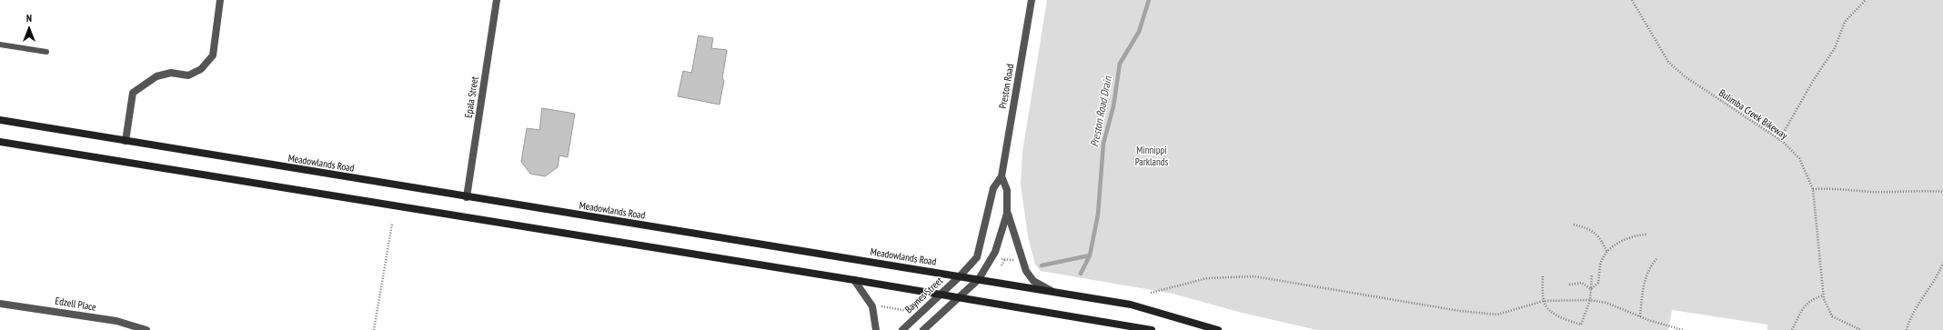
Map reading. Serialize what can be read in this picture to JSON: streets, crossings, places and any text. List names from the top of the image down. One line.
{"streets":{"main road":["Meadowlands Road"],"street":["Preston Road","Epala Street","Baynes Street","Edzell Place"],"path":["Bulimba Creek Bikeway"]},"crossings":[["Preston Road","Meadowlands Road"],["Preston Road","Baynes Street"],["Epala Street","Meadowlands Road"],["Meadowlands Road","Baynes Street"]],"water":["Preston Road Drain"],"parks":["Minnippi Parklands"],"north":"top"}
